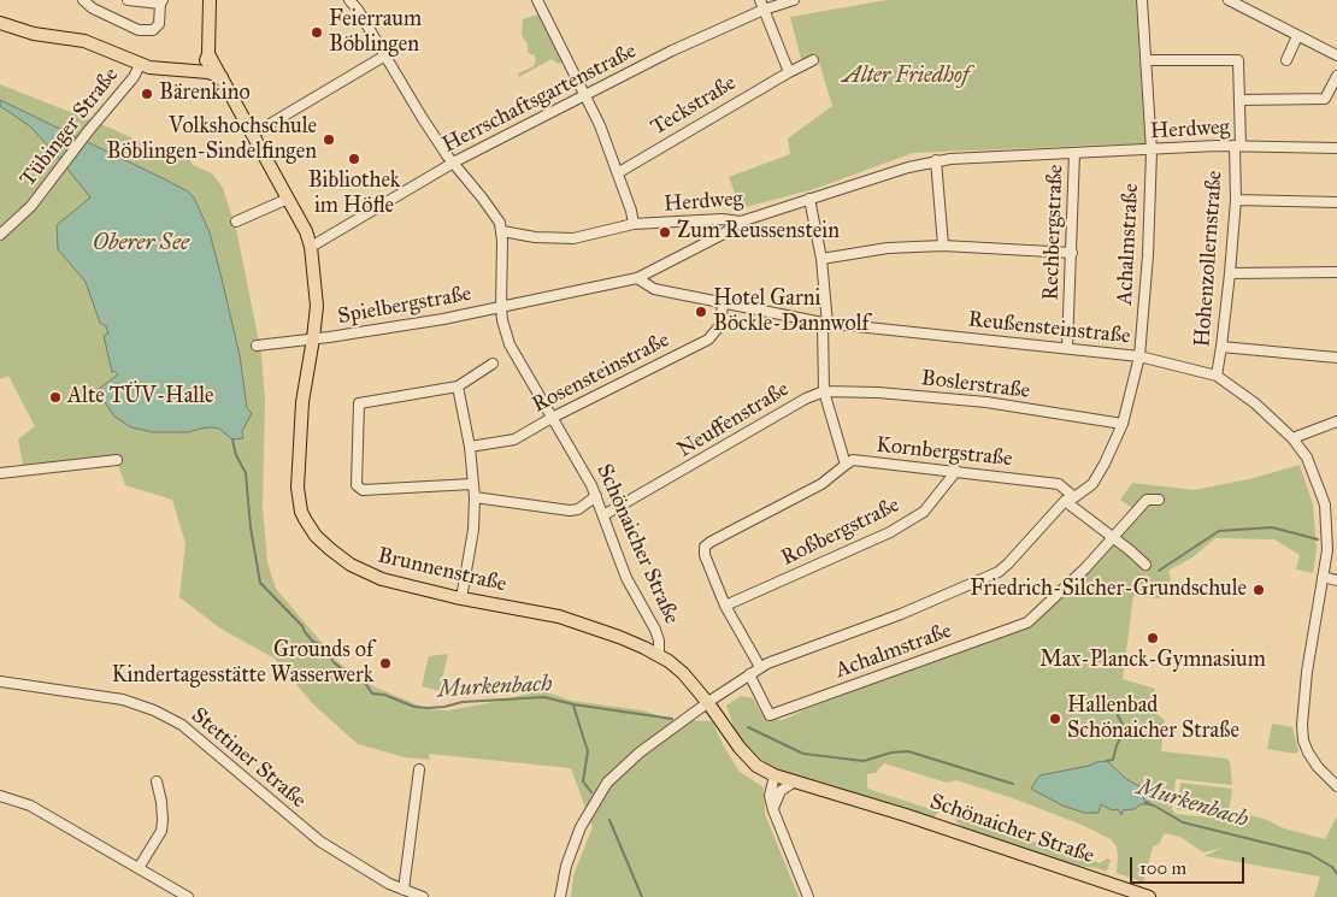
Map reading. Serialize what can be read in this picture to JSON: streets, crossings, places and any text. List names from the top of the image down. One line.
{"streets":{"main road":["Schönaicher Straße","Brunnenstraße"],"street":["Herrschaftsgartenstraße","Teckstraße","Tübinger Straße","Herdweg","Rechbergstraße","Achalmstraße","Hohenzollernstraße","Spielbergstraße","Reußensteinstraße","Rosensteinstraße","Boslerstraße","Neuffenstraße","Kornbergstraße","Roßbergstraße","Stettiner Straße"]},"crossings":[["Herrschaftsgartenstraße","Brunnenstraße"],["Herdweg","Rechbergstraße"],["Herdweg","Achalmstraße"],["Herdweg","Hohenzollernstraße"],["Herdweg","Spielbergstraße"],["Herdweg","Neuffenstraße"],["Herdweg","Schönaicher Straße"],["Rechbergstraße","Reußensteinstraße"],["Achalmstraße","Hohenzollernstraße"],["Achalmstraße","Reußensteinstraße"],["Achalmstraße","Boslerstraße"],["Achalmstraße","Kornbergstraße"],["Achalmstraße","Schönaicher Straße"],["Hohenzollernstraße","Reußensteinstraße"],["Spielbergstraße","Reußensteinstraße"],["Spielbergstraße","Schönaicher Straße"],["Spielbergstraße","Brunnenstraße"],["Reußensteinstraße","Rosensteinstraße"],["Reußensteinstraße","Neuffenstraße"],["Rosensteinstraße","Schönaicher Straße"],["Boslerstraße","Neuffenstraße"],["Boslerstraße","Kornbergstraße"],["Neuffenstraße","Kornbergstraße"],["Neuffenstraße","Schönaicher Straße"],["Kornbergstraße","Roßbergstraße"],["Schönaicher Straße","Brunnenstraße"]],"water":["Oberer See","Murkenbach"],"parks":["Alter Friedhof"],"places":["Feierraum Böblingen","Bärenkino","Volkshochschule Böblingen-Sindelfingen","Bibliothek im Höfle","Zum Reussenstein","Hotel Garni Böckle-Dannwolf","Alte TÜV-Halle","Friedrich-Silcher-Grundschule","Max-Planck-Gymnasium","Grounds of Kindertagesstätte Wasserwerk","Hallenbad Schönaicher Straße"],"scale_bar":"100 m"}
